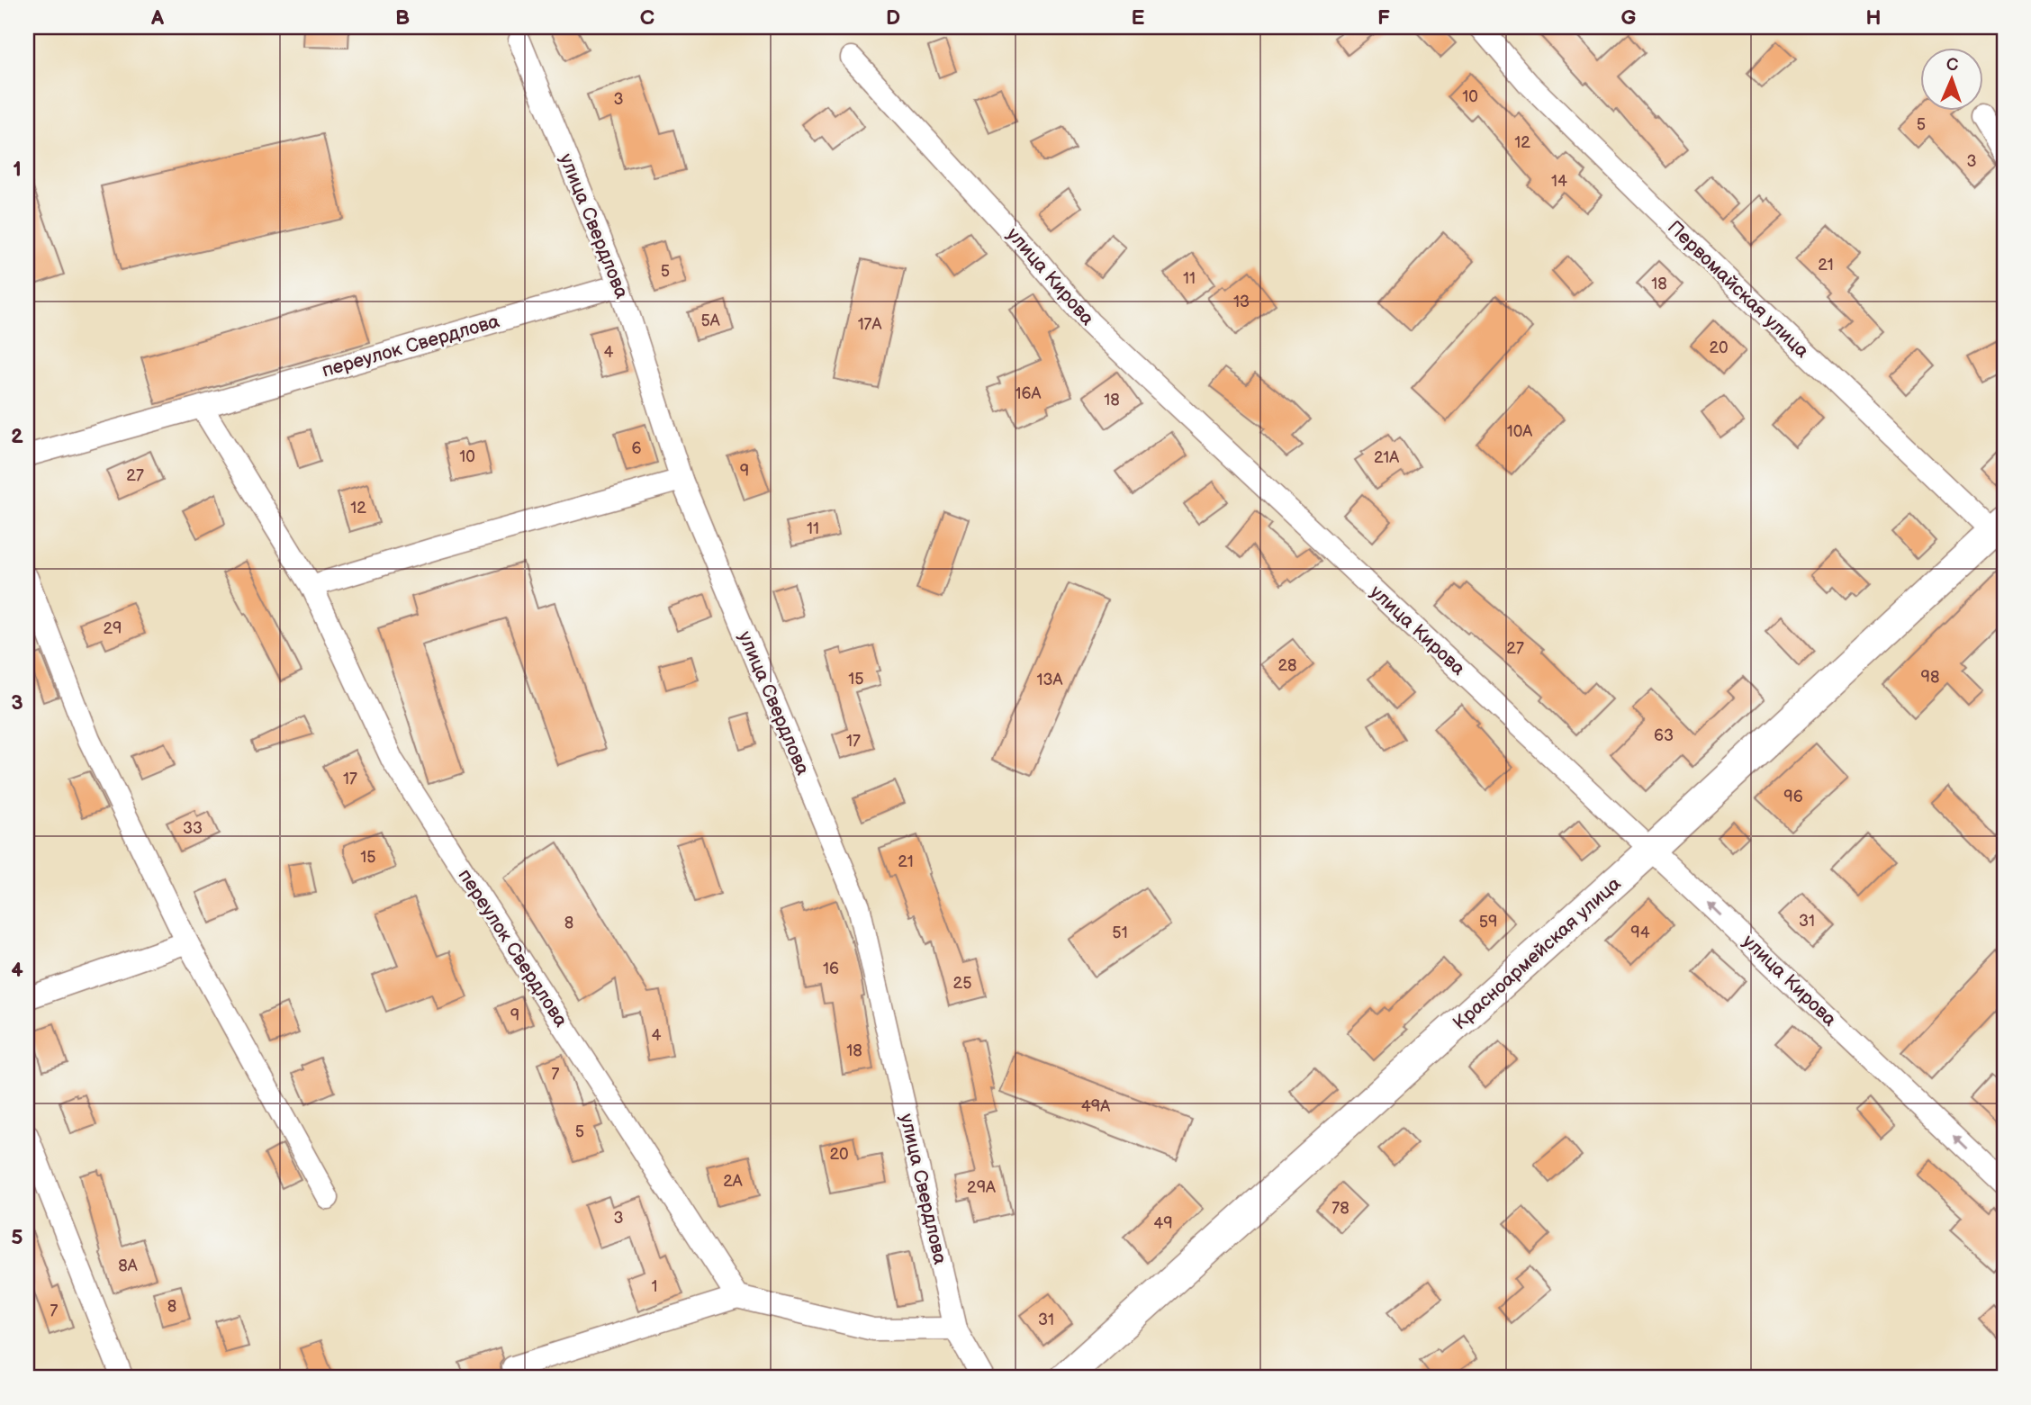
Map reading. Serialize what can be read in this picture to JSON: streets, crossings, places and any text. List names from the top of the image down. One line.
{"streets":{"main road":["Красноармейская улица"],"street":["улица Свердлова","улица Кирова","Первомайская улица","переулок Свердлова"]},"crossings":[["улица Свердлова","переулок Свердлова"],["улица Кирова","Красноармейская улица"],["Первомайская улица","Красноармейская улица"]],"house_numbers":["10","3","5","12","3","14","21","5","11","18","13","5А","17А","20","4","16А","18","10А","6","10","21А","9","27","12","11","29","27","28","98","15","13А","63","17","17","96","33","15","21","31","59","8","51","94","16","25","9","4","18","7","49А","5","20","2А","29А","78","3","49","8А","1","8","7","31"],"north":"top","grid":{"columns":["A","B","C","D","E","F","G","H"],"rows":["1","2","3","4","5"]}}
